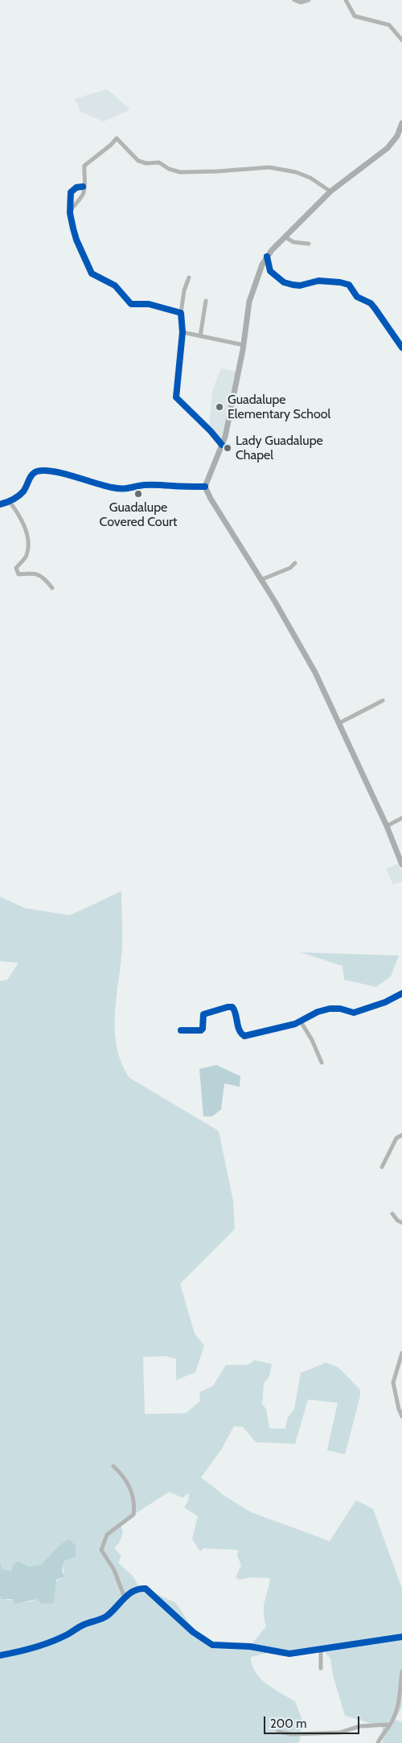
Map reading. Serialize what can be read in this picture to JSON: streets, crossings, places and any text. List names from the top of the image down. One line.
{"places":["Guadalupe Elementary School","Lady Guadalupe Chapel","Guadalupe Covered Court"],"scale_bar":"200 m"}
